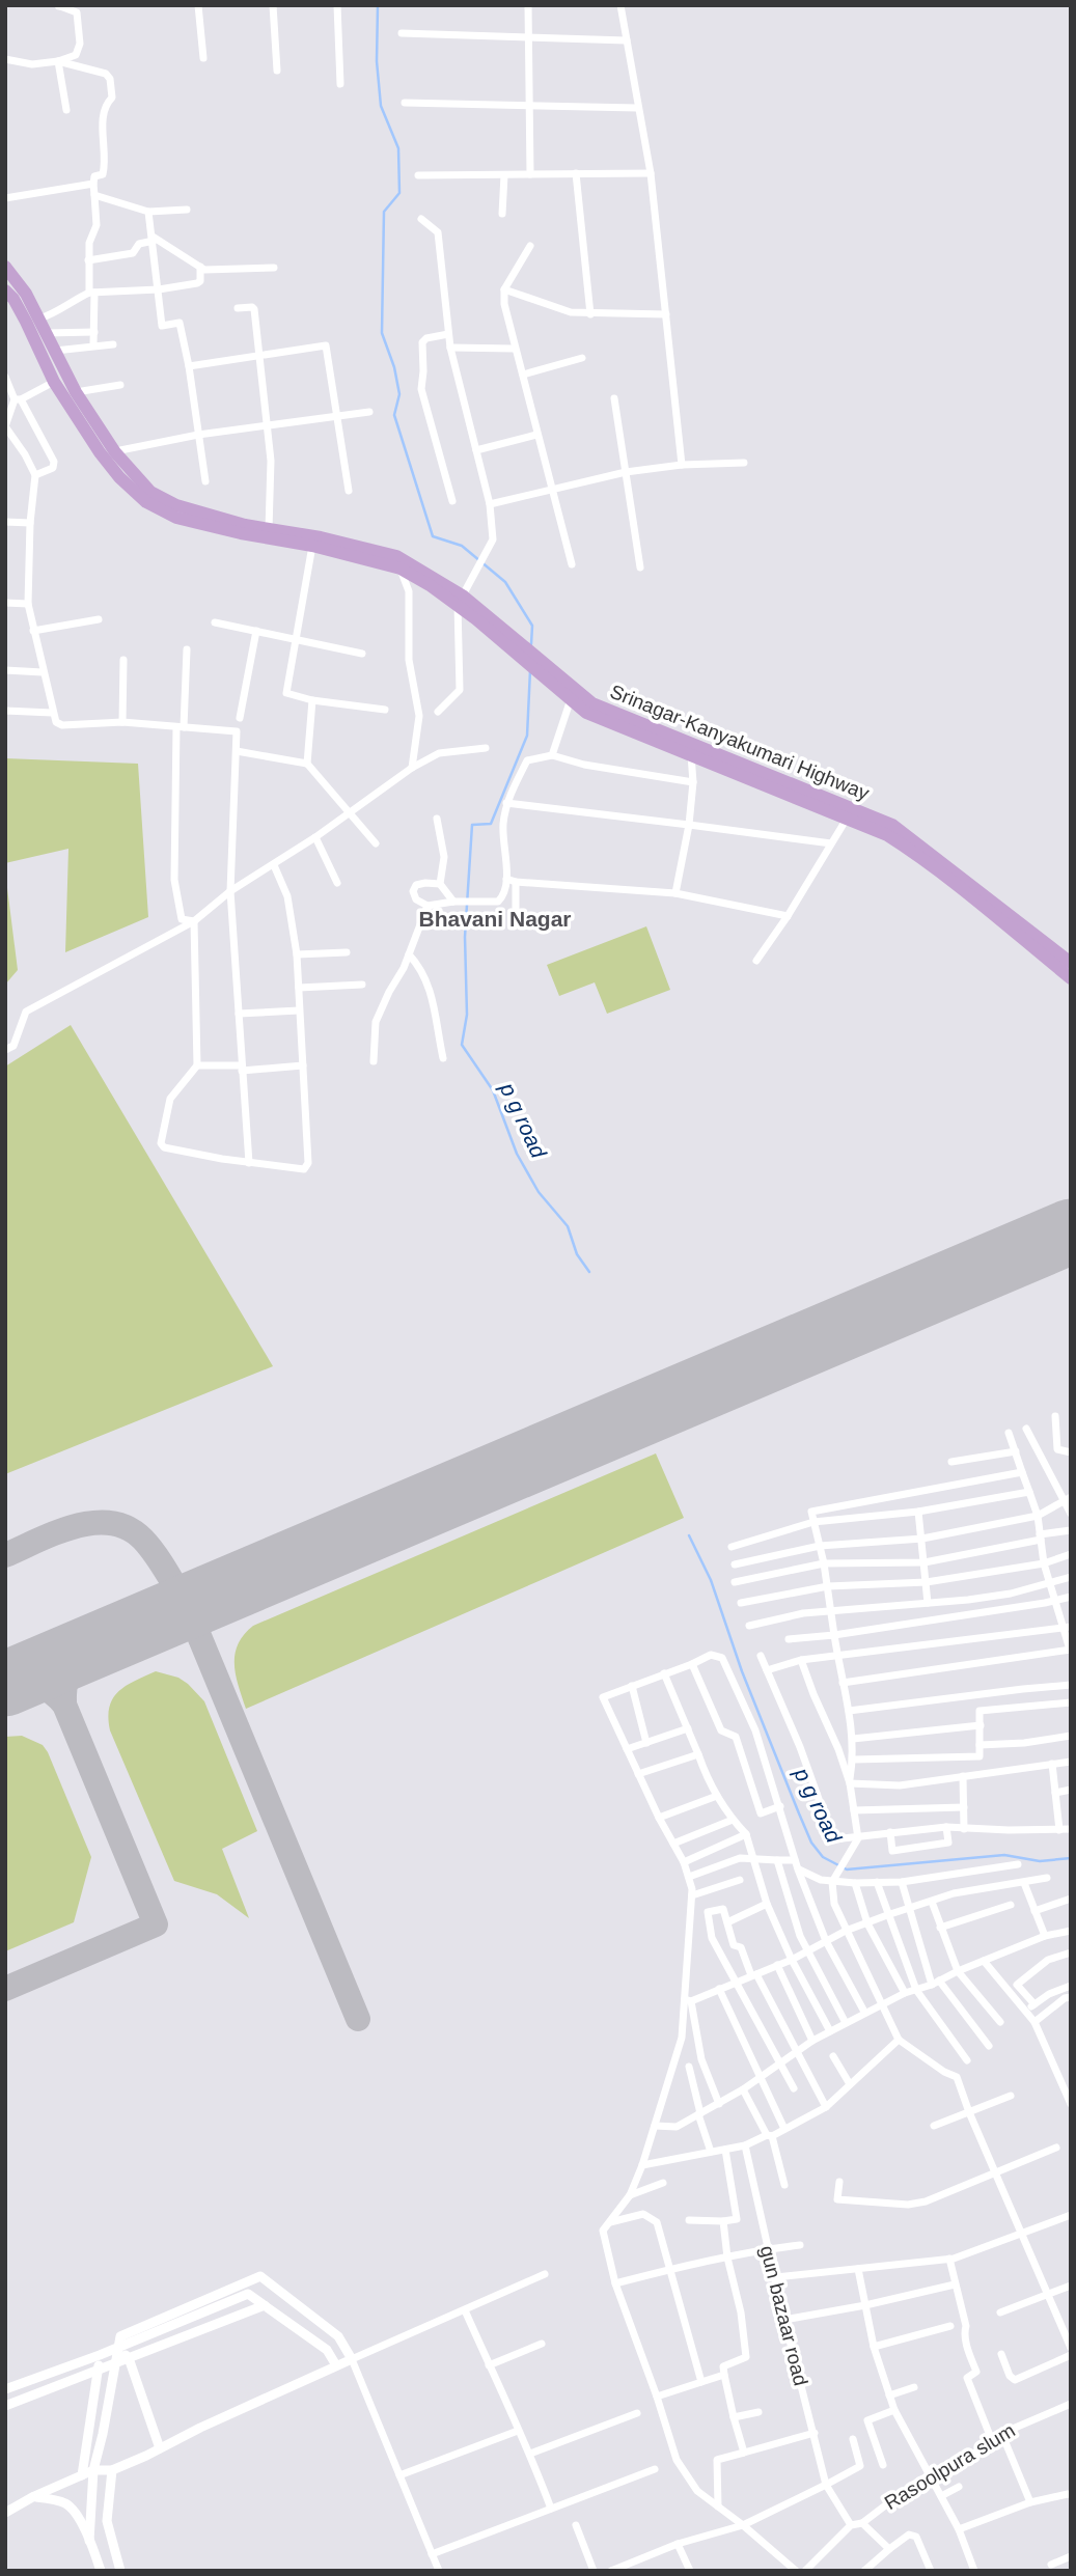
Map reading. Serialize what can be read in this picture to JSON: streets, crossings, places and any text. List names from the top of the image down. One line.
{"streets":{"highway":["Srinagar-Kanyakumari Highway"],"street":["gun bazaar road","Rasoolpura slum"]},"crossings":[["gun bazaar road","Rasoolpura slum"]],"districts":["Bhavani Nagar"],"water":["p g road"]}
